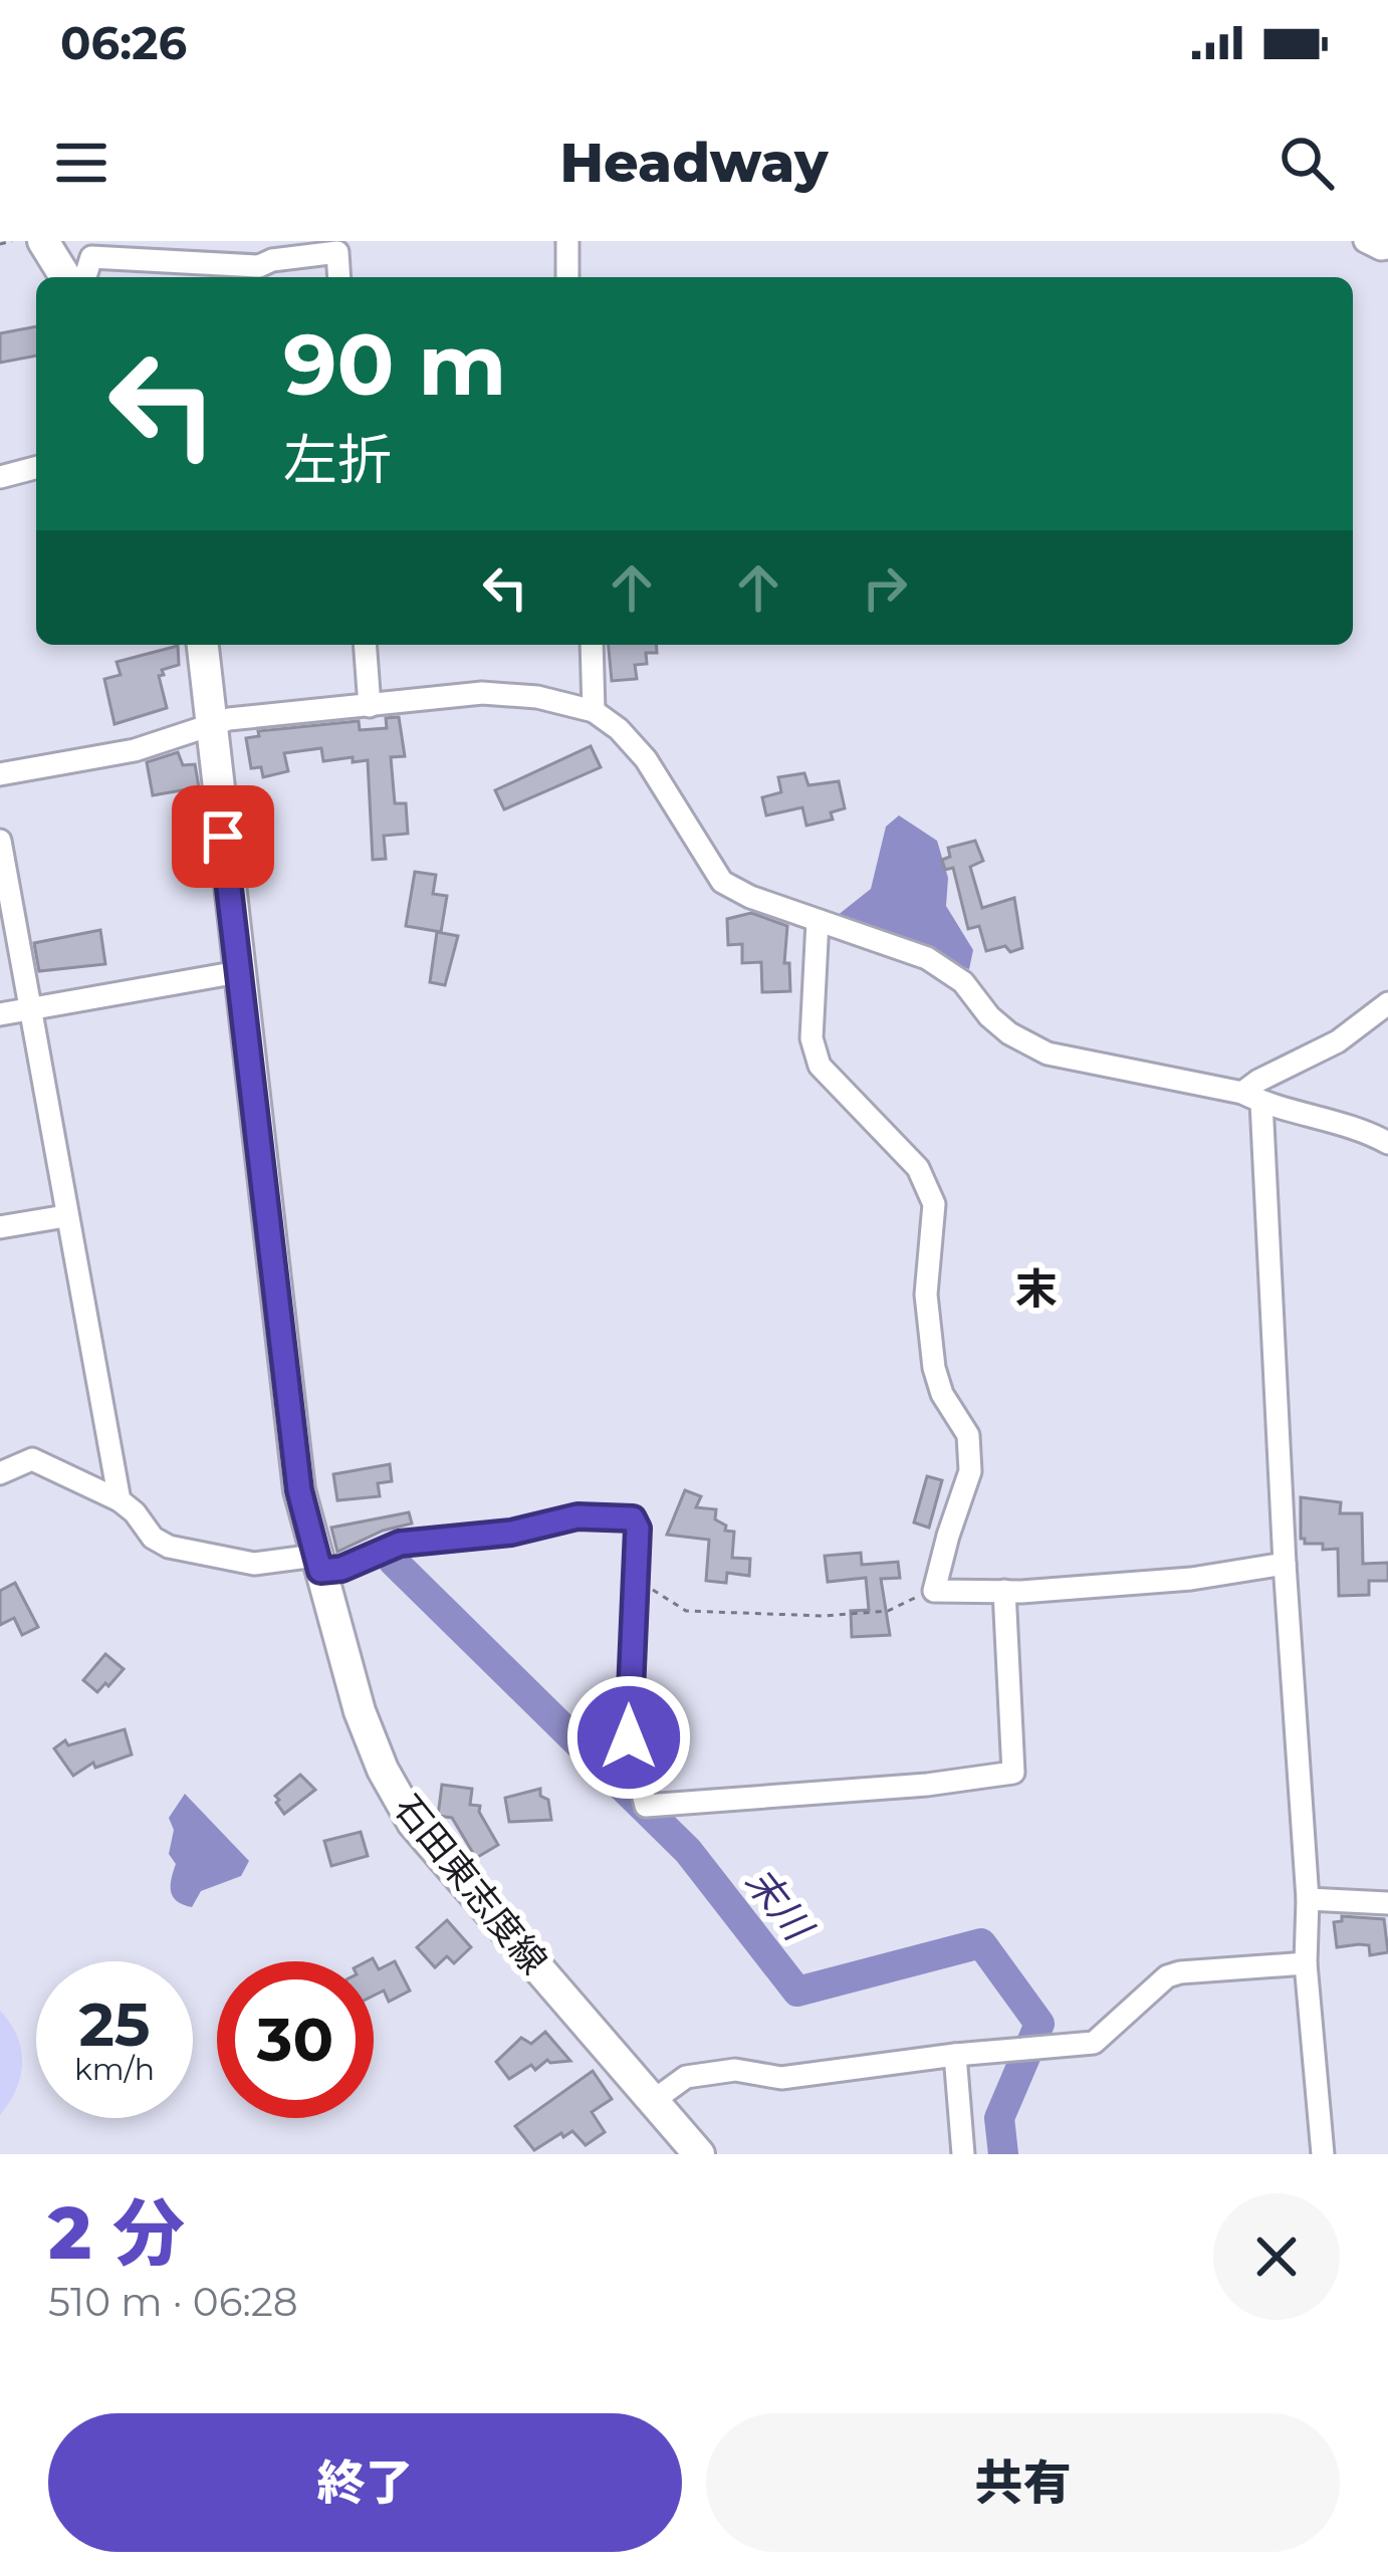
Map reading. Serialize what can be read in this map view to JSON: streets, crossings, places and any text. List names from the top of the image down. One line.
{"streets":{"main road":["石田東志度線"]},"districts":["末"],"water":["末川"],"page":{"status":"06:26","header":"Headway","turn":["90 m","左折"],"speed":"25 km/h","limit":"30","heading":["2 分","510 m · 06:28"],"buttons":["終了","共有"]}}
